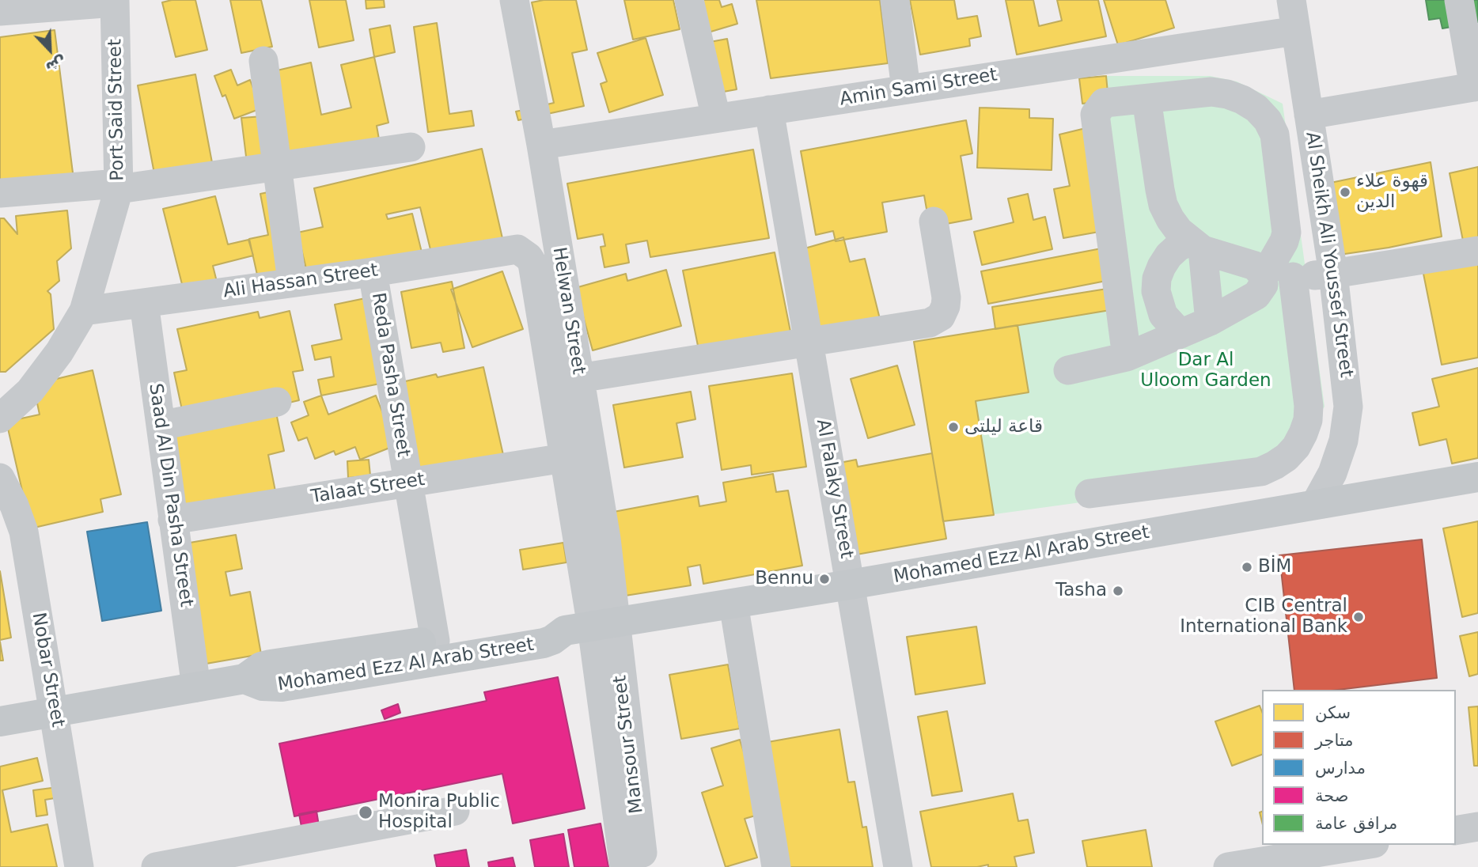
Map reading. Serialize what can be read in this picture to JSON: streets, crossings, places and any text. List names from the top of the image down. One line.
{"streets":{"main road":["Mohamed Ezz Al Arab Street"],"street":["Amin Sami Street","Port Said Street","Al Sheikh Ali Youssef Street","Ali Hassan Street","Helwan Street","Reda Pasha Street","Talaat Street","Al Falaky Street","Saad Al Din Pasha Street","Nobar Street","Mansour Street"]},"crossings":[["Amin Sami Street","Al Sheikh Ali Youssef Street"],["Amin Sami Street","Helwan Street"],["Amin Sami Street","Al Falaky Street"],["Port Said Street","Ali Hassan Street"],["Al Sheikh Ali Youssef Street","Mohamed Ezz Al Arab Street"],["Ali Hassan Street","Reda Pasha Street"],["Ali Hassan Street","Talaat Street"],["Ali Hassan Street","Saad Al Din Pasha Street"],["Helwan Street","Mohamed Ezz Al Arab Street"],["Helwan Street","Mansour Street"],["Reda Pasha Street","Talaat Street"],["Reda Pasha Street","Mohamed Ezz Al Arab Street"],["Talaat Street","Saad Al Din Pasha Street"],["Al Falaky Street","Mohamed Ezz Al Arab Street"],["Saad Al Din Pasha Street","Mohamed Ezz Al Arab Street"],["Mohamed Ezz Al Arab Street","Nobar Street"],["Mohamed Ezz Al Arab Street","Mansour Street"]],"parks":["Dar Al Uloom Garden"],"places":["قهوة علاء الدين","قاعة ليلتى","BİM","Bennu","Tasha","CIB Central International Bank","Monira Public Hospital"],"legend":["سكن","متاجر","مدارس","صحة","مرافق عامة"],"north":"bottom right"}
